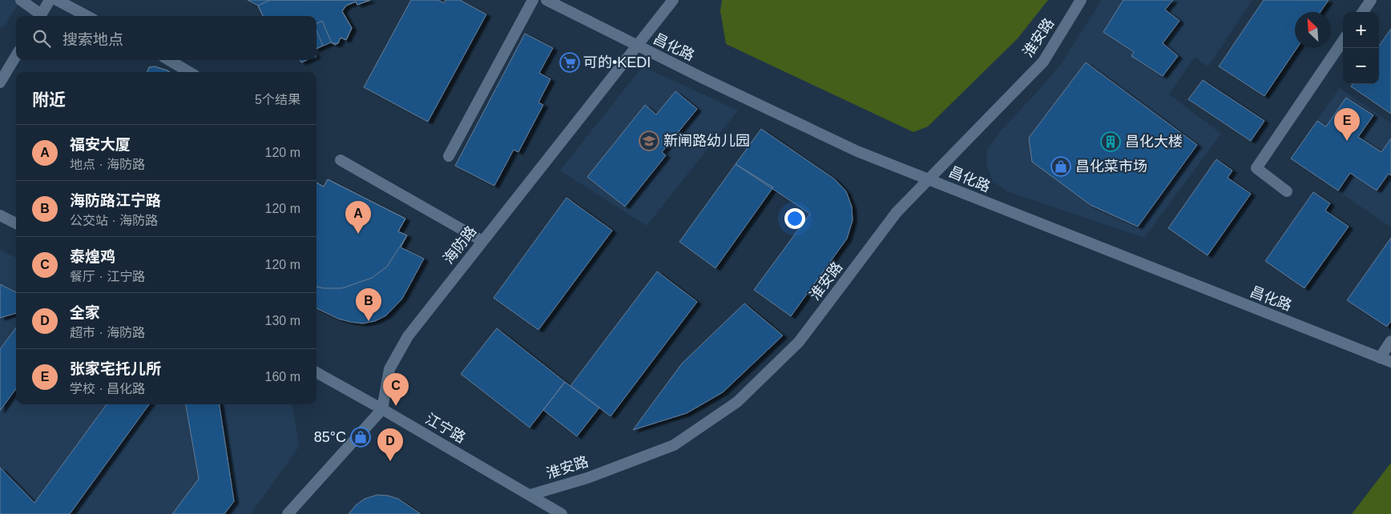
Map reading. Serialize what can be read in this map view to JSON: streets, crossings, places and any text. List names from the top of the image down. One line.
{"streets":{"street":["淮安路","昌化路","海防路","江宁路"]},"crossings":[["淮安路","昌化路"],["淮安路","江宁路"],["昌化路","海防路"],["海防路","江宁路"]],"places":{"supermarket":["可的•KEDI"],"school or university":["新闸路幼儿园"],"building":["昌化大楼"],"shop":["昌化菜市场","85°C"]},"north":"top left","page":{"map_buttons":["+","−"],"search":"搜索地点","heading":["附近","5个结果"],"pins":["E","A","B","C","D"],"list":[{"mark":"A","name":"福安大厦","note":"地点 · 海防路","value":"120 m"},{"mark":"B","name":"海防路江宁路","note":"公交站 · 海防路","value":"120 m"},{"mark":"C","name":"泰煌鸡","note":"餐厅 · 江宁路","value":"120 m"},{"mark":"D","name":"全家","note":"超市 · 海防路","value":"130 m"},{"mark":"E","name":"张家宅托儿所","note":"学校 · 昌化路","value":"160 m"}]}}
